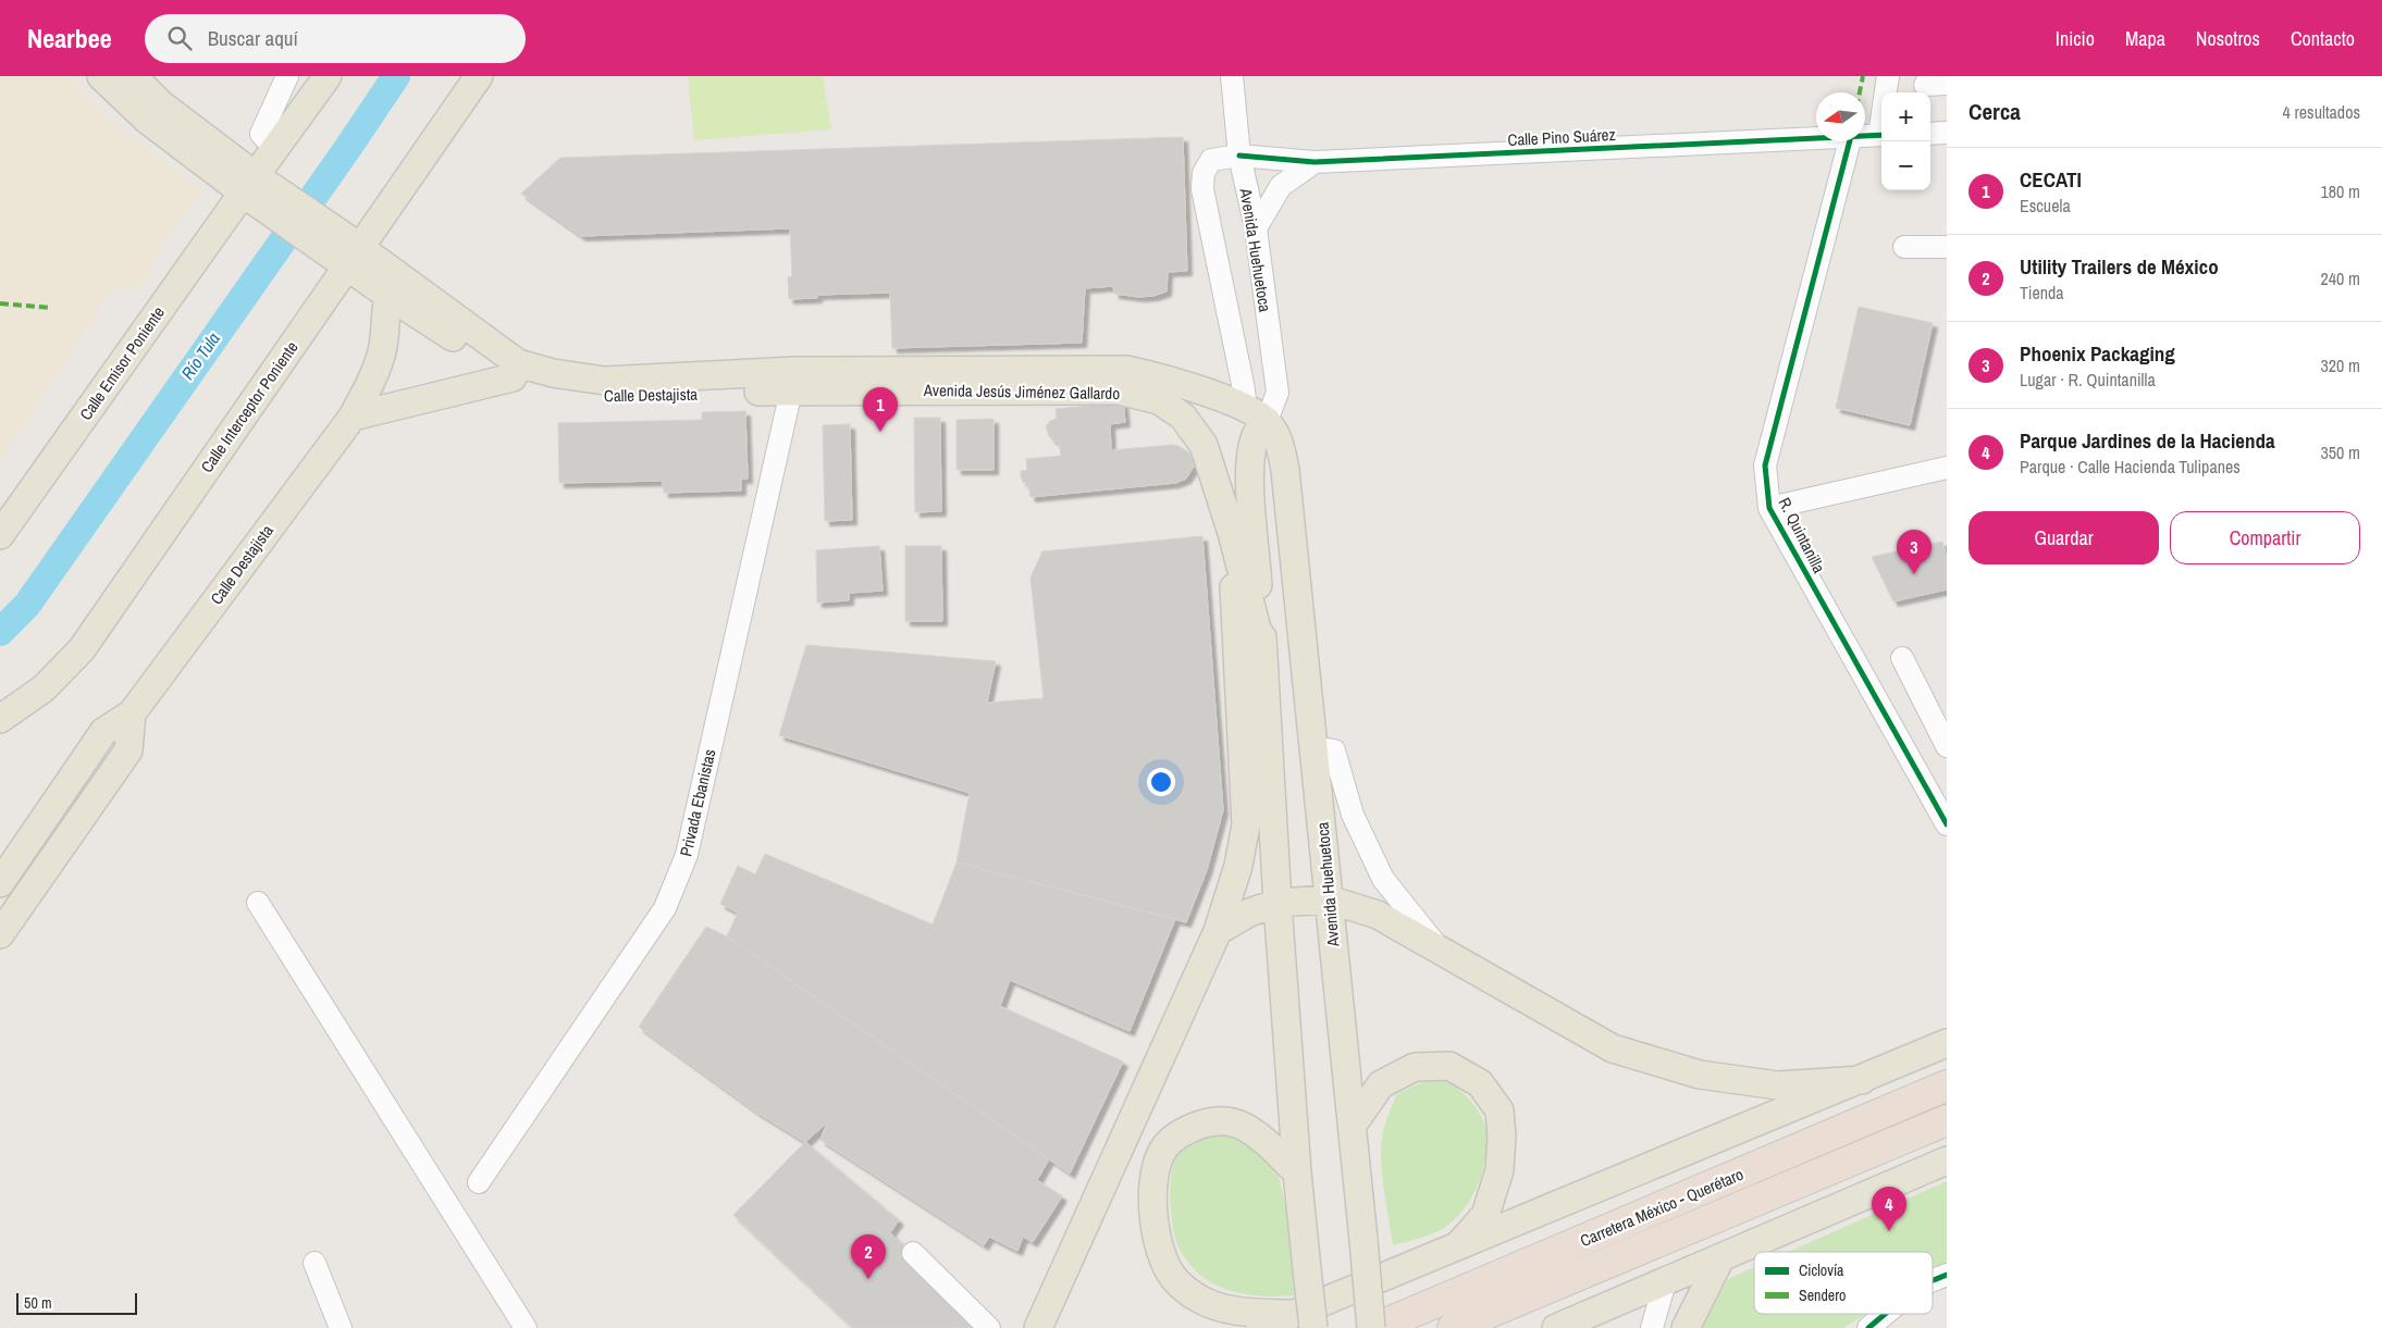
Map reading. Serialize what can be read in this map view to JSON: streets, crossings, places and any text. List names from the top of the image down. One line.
{"streets":{"highway":["Carretera México - Querétaro"],"main road":["Avenida Huehuetoca","Calle Emisor Poniente","Avenida Jesús Jiménez Gallardo","Calle Destajista","Calle Interceptor Poniente"],"street":["Calle Pino Suárez","R. Quintanilla","Privada Ebanistas"]},"crossings":[["Calle Pino Suárez","Avenida Huehuetoca"],["Calle Pino Suárez","Avenida Jesús Jiménez Gallardo"],["Avenida Huehuetoca","Avenida Jesús Jiménez Gallardo"],["Avenida Huehuetoca","Carretera México - Querétaro"],["Avenida Jesús Jiménez Gallardo","Calle Destajista"],["Avenida Jesús Jiménez Gallardo","Privada Ebanistas"],["Calle Destajista","Privada Ebanistas"]],"water":["Río Tula"],"legend":["Ciclovía","Sendero"],"scale_bar":"50 m","north":"left","page":{"header":"Nearbee","search":"Buscar aquí","nav":["Inicio","Mapa","Nosotros","Contacto"],"heading":["Cerca","4 resultados"],"map_buttons":["+","−"],"list":[{"mark":"1","name":"CECATI","note":"Escuela","value":"180 m"},{"mark":"2","name":"Utility Trailers de México","note":"Tienda","value":"240 m"},{"mark":"3","name":"Phoenix Packaging","note":"Lugar · R. Quintanilla","value":"320 m"},{"mark":"4","name":"Parque Jardines de la Hacienda","note":"Parque · Calle Hacienda Tulipanes","value":"350 m"}],"pins":["1","3","4","2"],"buttons":["Guardar","Compartir"],"scale":"50 m"}}
